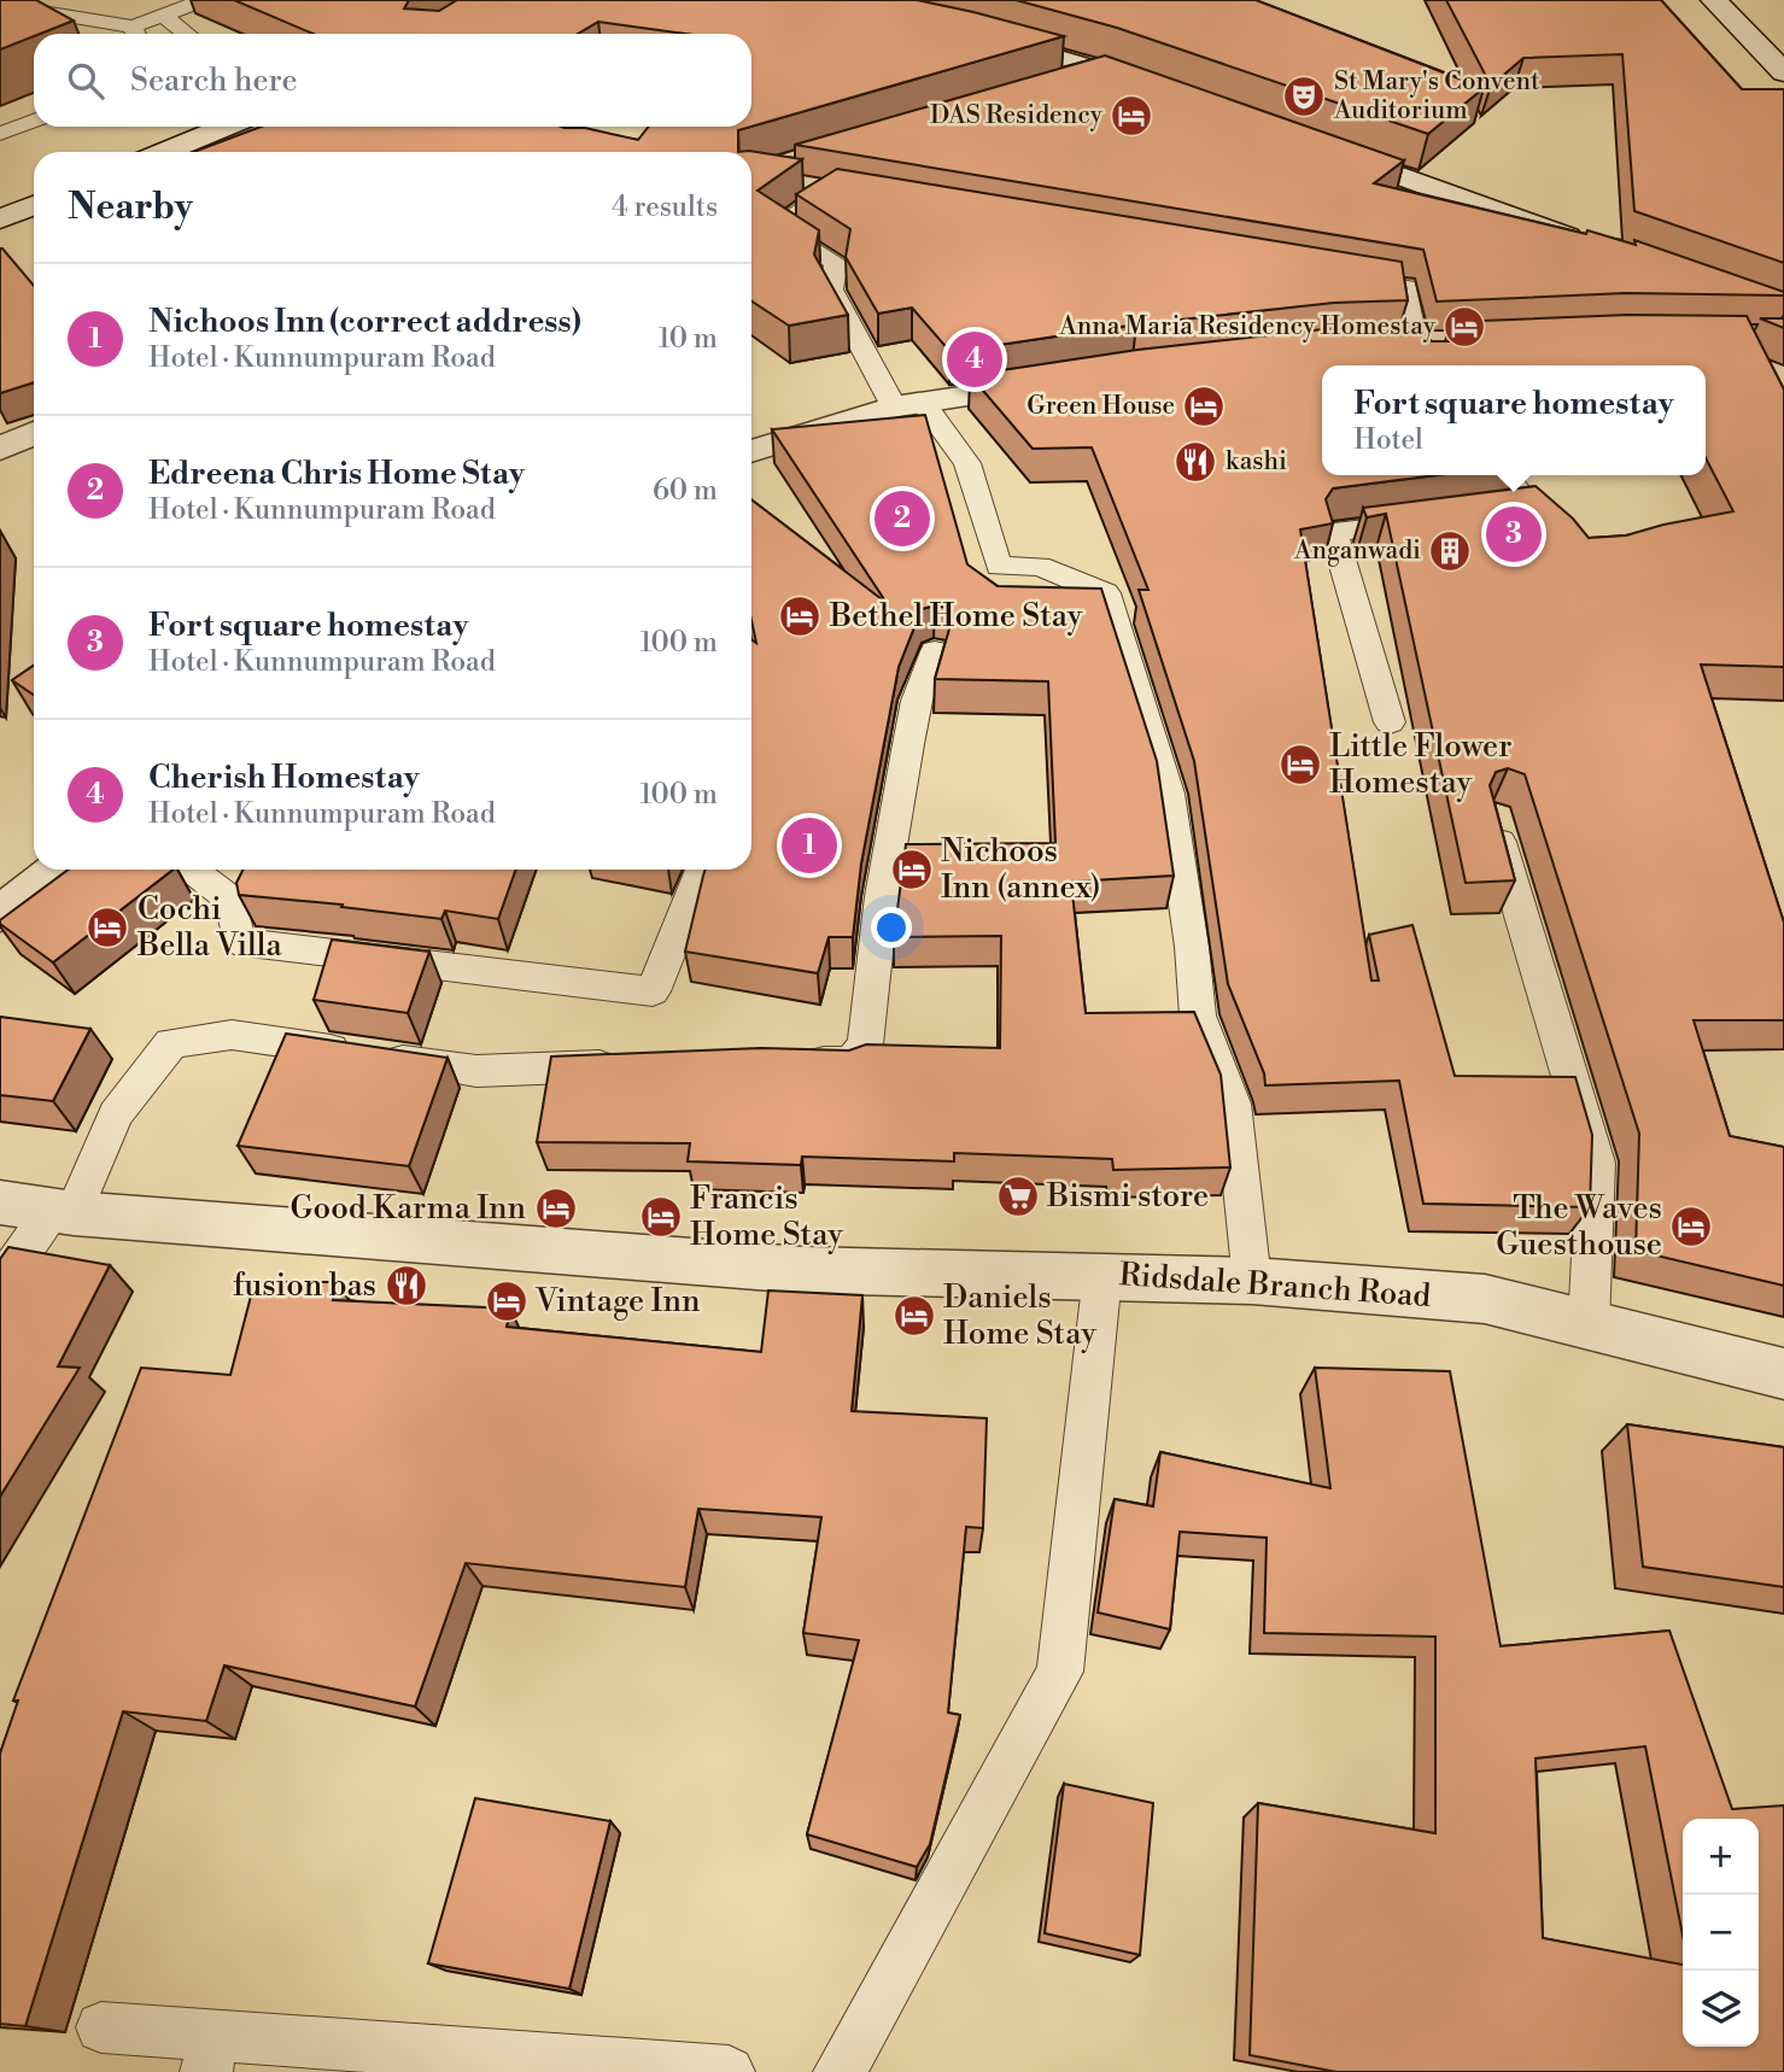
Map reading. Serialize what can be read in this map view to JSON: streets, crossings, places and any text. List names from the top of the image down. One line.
{"streets":{"street":["Ridsdale Branch Road"]},"places":{"theatre":["St Mary's Convent Auditorium"],"hotel":["DAS Residency","Anna Maria Residency Homestay","Green House","Bethel Home Stay","Little Flower Homestay","Nichoos Inn (annex)","Cochi Bella Villa","Good Karma Inn","Francis Home Stay","The Waves Guesthouse","Vintage Inn","Daniels Home Stay"],"restaurant":["kashi","fusion bas"],"building":["Anganwadi"],"supermarket":["Bismi store"]},"page":{"search":"Search here","heading":["Nearby","4 results"],"list":[{"mark":"1","name":"Nichoos Inn (correct address)","note":"Hotel · Kunnumpuram Road","value":"10 m"},{"mark":"2","name":"Edreena Chris Home Stay","note":"Hotel · Kunnumpuram Road","value":"60 m"},{"mark":"3","name":"Fort square homestay","note":"Hotel · Kunnumpuram Road","value":"100 m"},{"mark":"4","name":"Cherish Homestay","note":"Hotel · Kunnumpuram Road","value":"100 m"}],"pins":["4","2","3","1"],"popup":["Fort square homestay","Hotel"],"map_buttons":["+","−"]}}
